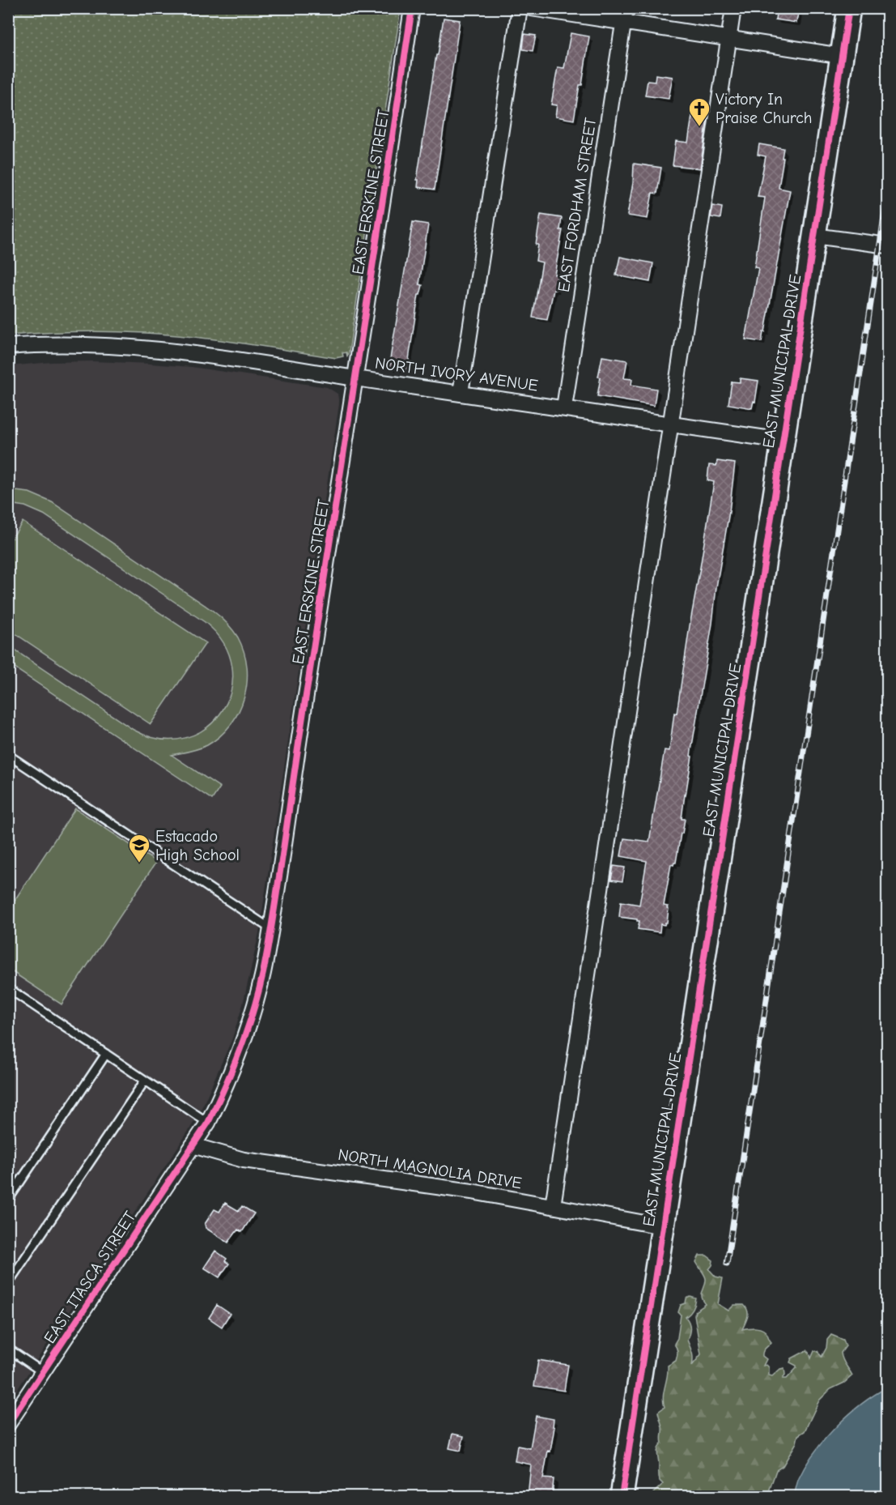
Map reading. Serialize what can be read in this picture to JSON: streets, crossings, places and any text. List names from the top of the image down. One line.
{"streets":{"street":["EAST ERSKINE STREET","EAST FORDHAM STREET","EAST MUNICIPAL DRIVE","NORTH IVORY AVENUE","NORTH MAGNOLIA DRIVE","EAST ITASCA STREET"]},"crossings":[["EAST ERSKINE STREET","NORTH IVORY AVENUE"],["EAST ERSKINE STREET","NORTH MAGNOLIA DRIVE"],["EAST ERSKINE STREET","EAST ITASCA STREET"],["EAST FORDHAM STREET","NORTH IVORY AVENUE"],["EAST MUNICIPAL DRIVE","NORTH IVORY AVENUE"],["EAST MUNICIPAL DRIVE","NORTH MAGNOLIA DRIVE"],["NORTH MAGNOLIA DRIVE","EAST ITASCA STREET"]],"places":{"church":["Victory In Praise Church"],"school or university":["Estacado High School"]}}
